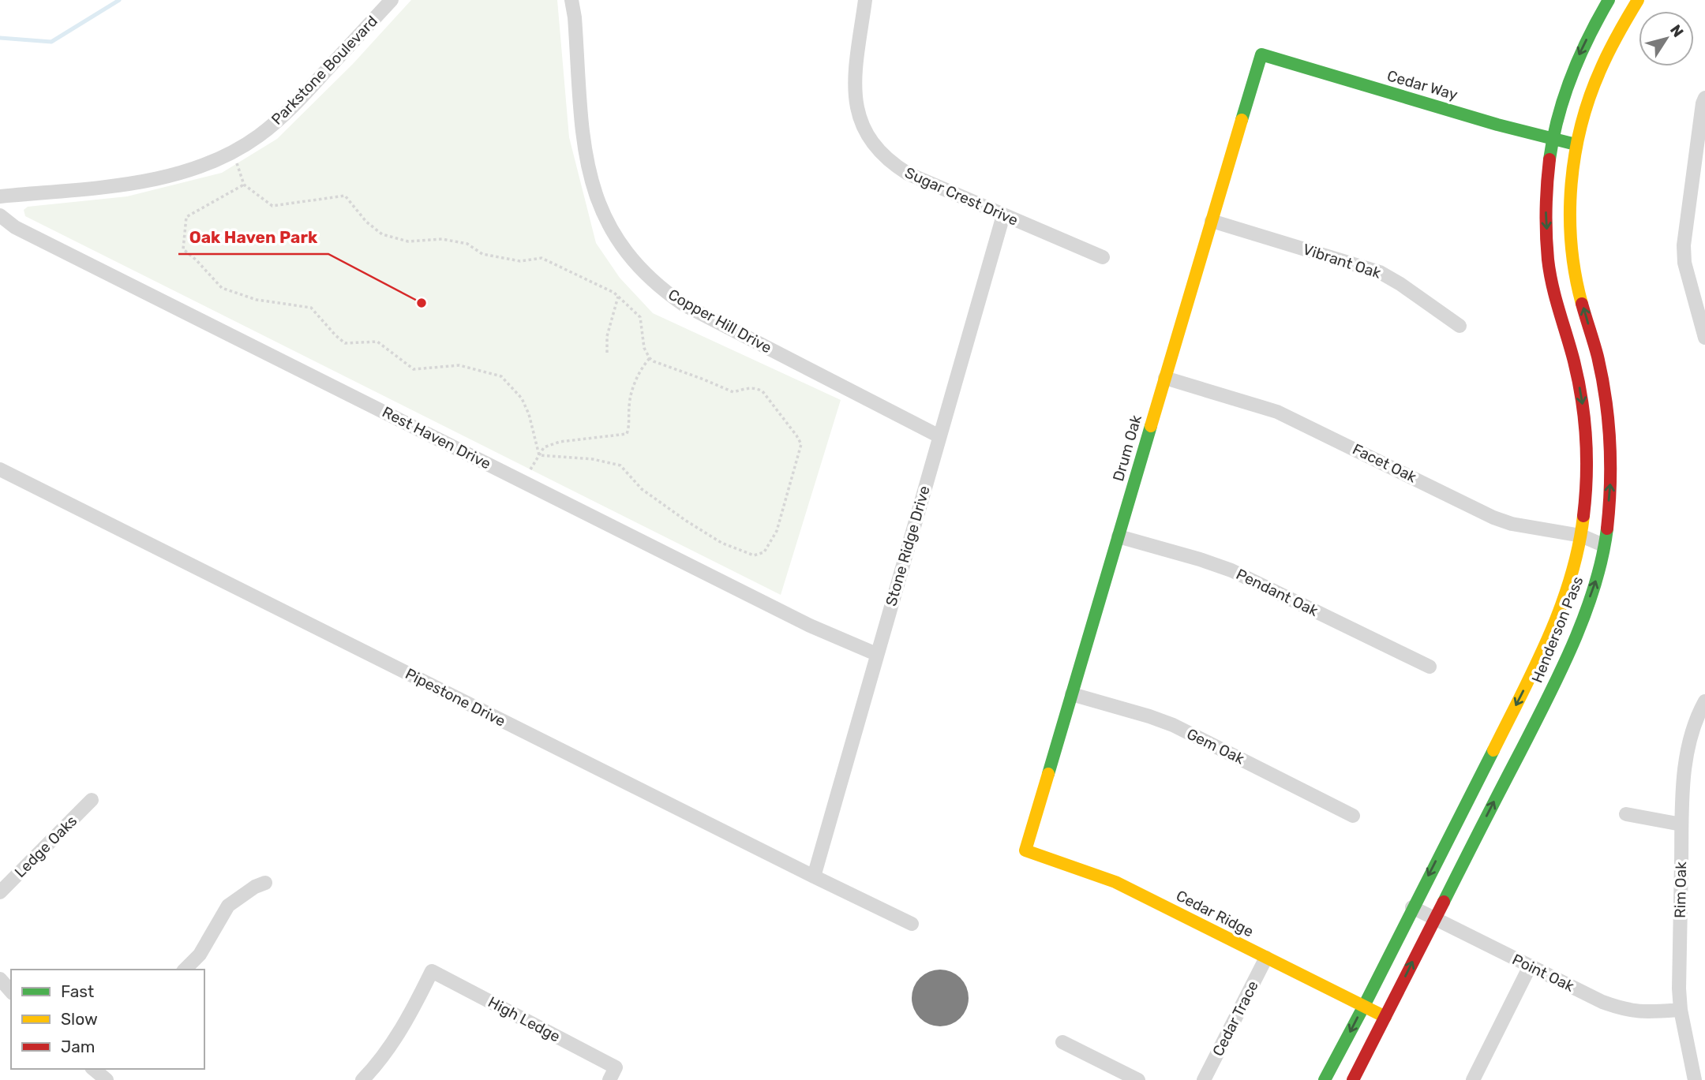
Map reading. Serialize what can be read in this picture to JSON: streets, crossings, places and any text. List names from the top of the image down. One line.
{"streets":{"street":["Parkstone Boulevard","Cedar Way","Sugar Crest Drive","Vibrant Oak","Copper Hill Drive","Rest Haven Drive","Drum Oak","Facet Oak","Stone Ridge Drive","Pendant Oak","Henderson Pass","Pipestone Drive","Gem Oak","Ledge Oaks","Rim Oak","Cedar Ridge","Point Oak","Cedar Trace","High Ledge"]},"crossings":[["Cedar Way","Drum Oak"],["Cedar Way","Henderson Pass"],["Sugar Crest Drive","Stone Ridge Drive"],["Vibrant Oak","Drum Oak"],["Copper Hill Drive","Stone Ridge Drive"],["Rest Haven Drive","Stone Ridge Drive"],["Drum Oak","Facet Oak"],["Drum Oak","Pendant Oak"],["Drum Oak","Gem Oak"],["Drum Oak","Cedar Ridge"],["Facet Oak","Henderson Pass"],["Stone Ridge Drive","Pipestone Drive"],["Henderson Pass","Cedar Ridge"],["Henderson Pass","Point Oak"],["Rim Oak","Point Oak"],["Cedar Ridge","Cedar Trace"]],"places":["Oak Haven Park"],"legend":["Fast","Slow","Jam"],"north":"top right"}
